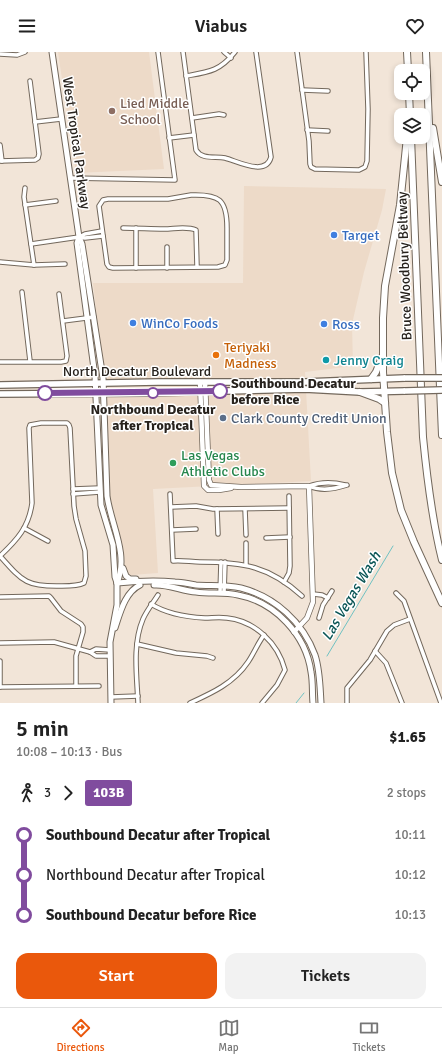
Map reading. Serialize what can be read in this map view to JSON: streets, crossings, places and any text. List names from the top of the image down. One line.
{"streets":{"highway":["Bruce Woodbury Beltway"],"main road":["West Tropical Parkway","North Decatur Boulevard"]},"crossings":[["West Tropical Parkway","North Decatur Boulevard"]],"water":["Las Vegas Wash"],"places":["Lied Middle School","Target","WinCo Foods","Ross","Teriyaki Madness","Jenny Craig","Southbound Decatur before Rice","Northbound Decatur after Tropical","Clark County Credit Union","Las Vegas Athletic Clubs"],"lines":["bus line 103B"],"page":{"header":"Viabus","heading":["5 min","10:08 – 10:13 · Bus","$1.65"],"legs":["3","103B","2 stops"],"list":[{"name":"Southbound Decatur after Tropical","value":"10:11"},{"name":"Northbound Decatur after Tropical","value":"10:12"},{"name":"Southbound Decatur before Rice","value":"10:13"}],"buttons":["Start","Tickets"],"tabs":["Directions","Map","Tickets"]}}
